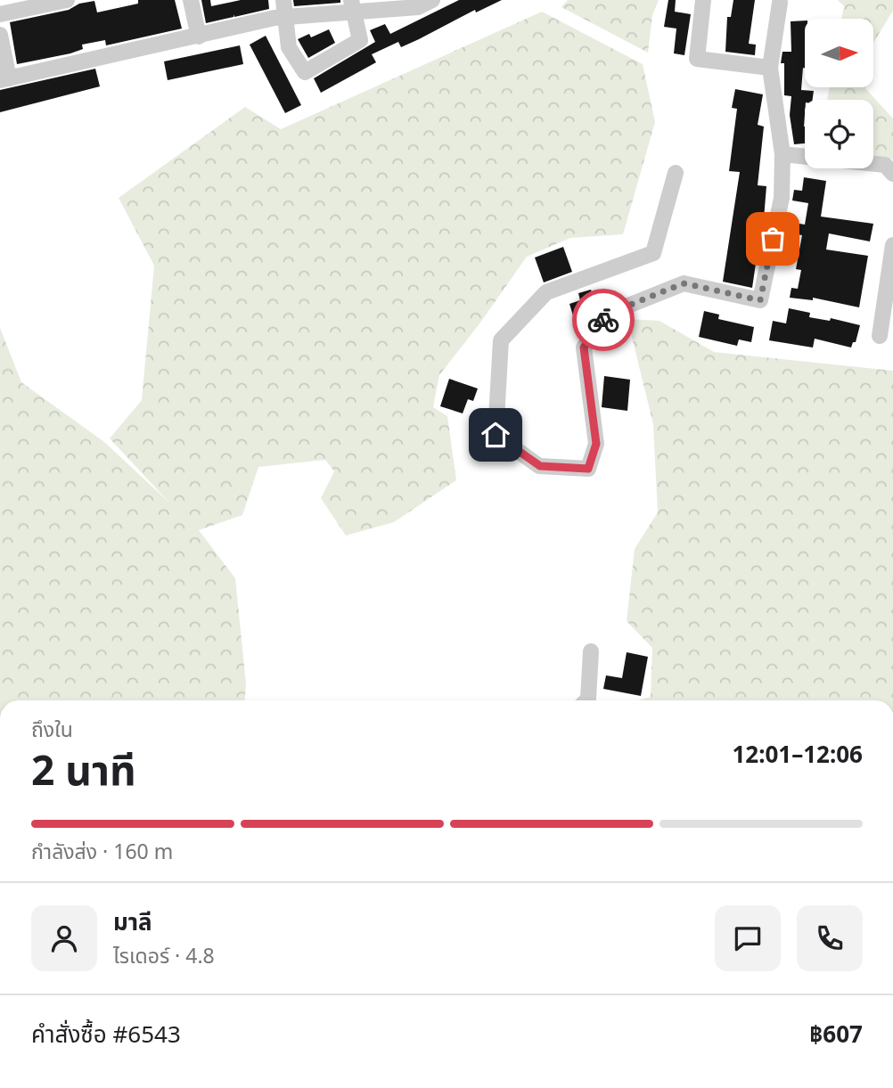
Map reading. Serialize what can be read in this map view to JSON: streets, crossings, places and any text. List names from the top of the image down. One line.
{"north":"right","page":{"heading":["2 นาที","ถึงใน","12:01–12:06"],"panel":["มาลี","ไรเดอร์ · 4.8","คำสั่งซื้อ #6543","฿607"],"bar":"กำลังส่ง · 160 m"}}
